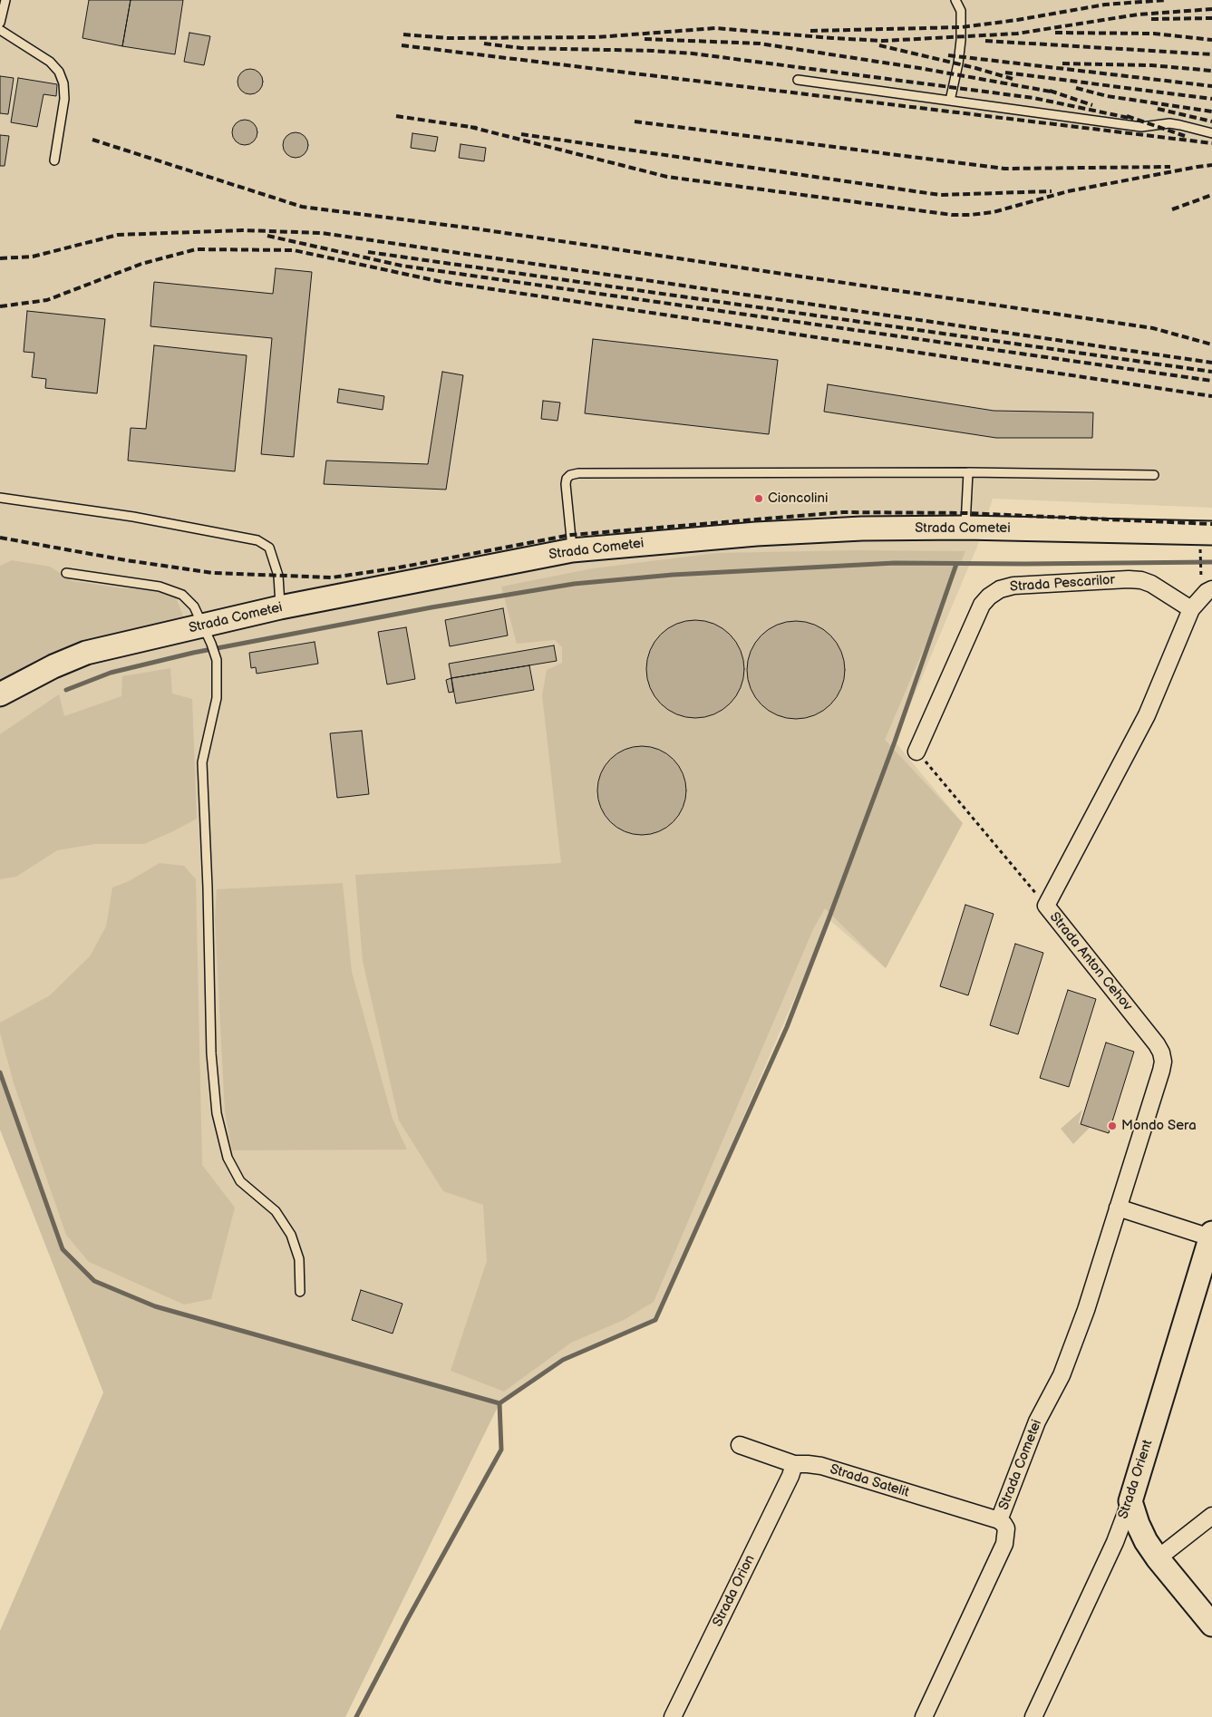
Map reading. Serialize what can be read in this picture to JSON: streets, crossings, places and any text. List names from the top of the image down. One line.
{"streets":{"street":["Strada Cometei","Strada Pescarilor","Strada Anton Cehov","Strada Orient","Strada Satelit","Strada Orion"]},"crossings":[["Strada Cometei","Strada Anton Cehov"],["Strada Cometei","Strada Satelit"],["Strada Pescarilor","Strada Anton Cehov"],["Strada Satelit","Strada Orion"]],"places":["Cioncolini","Mondo Sera"]}
